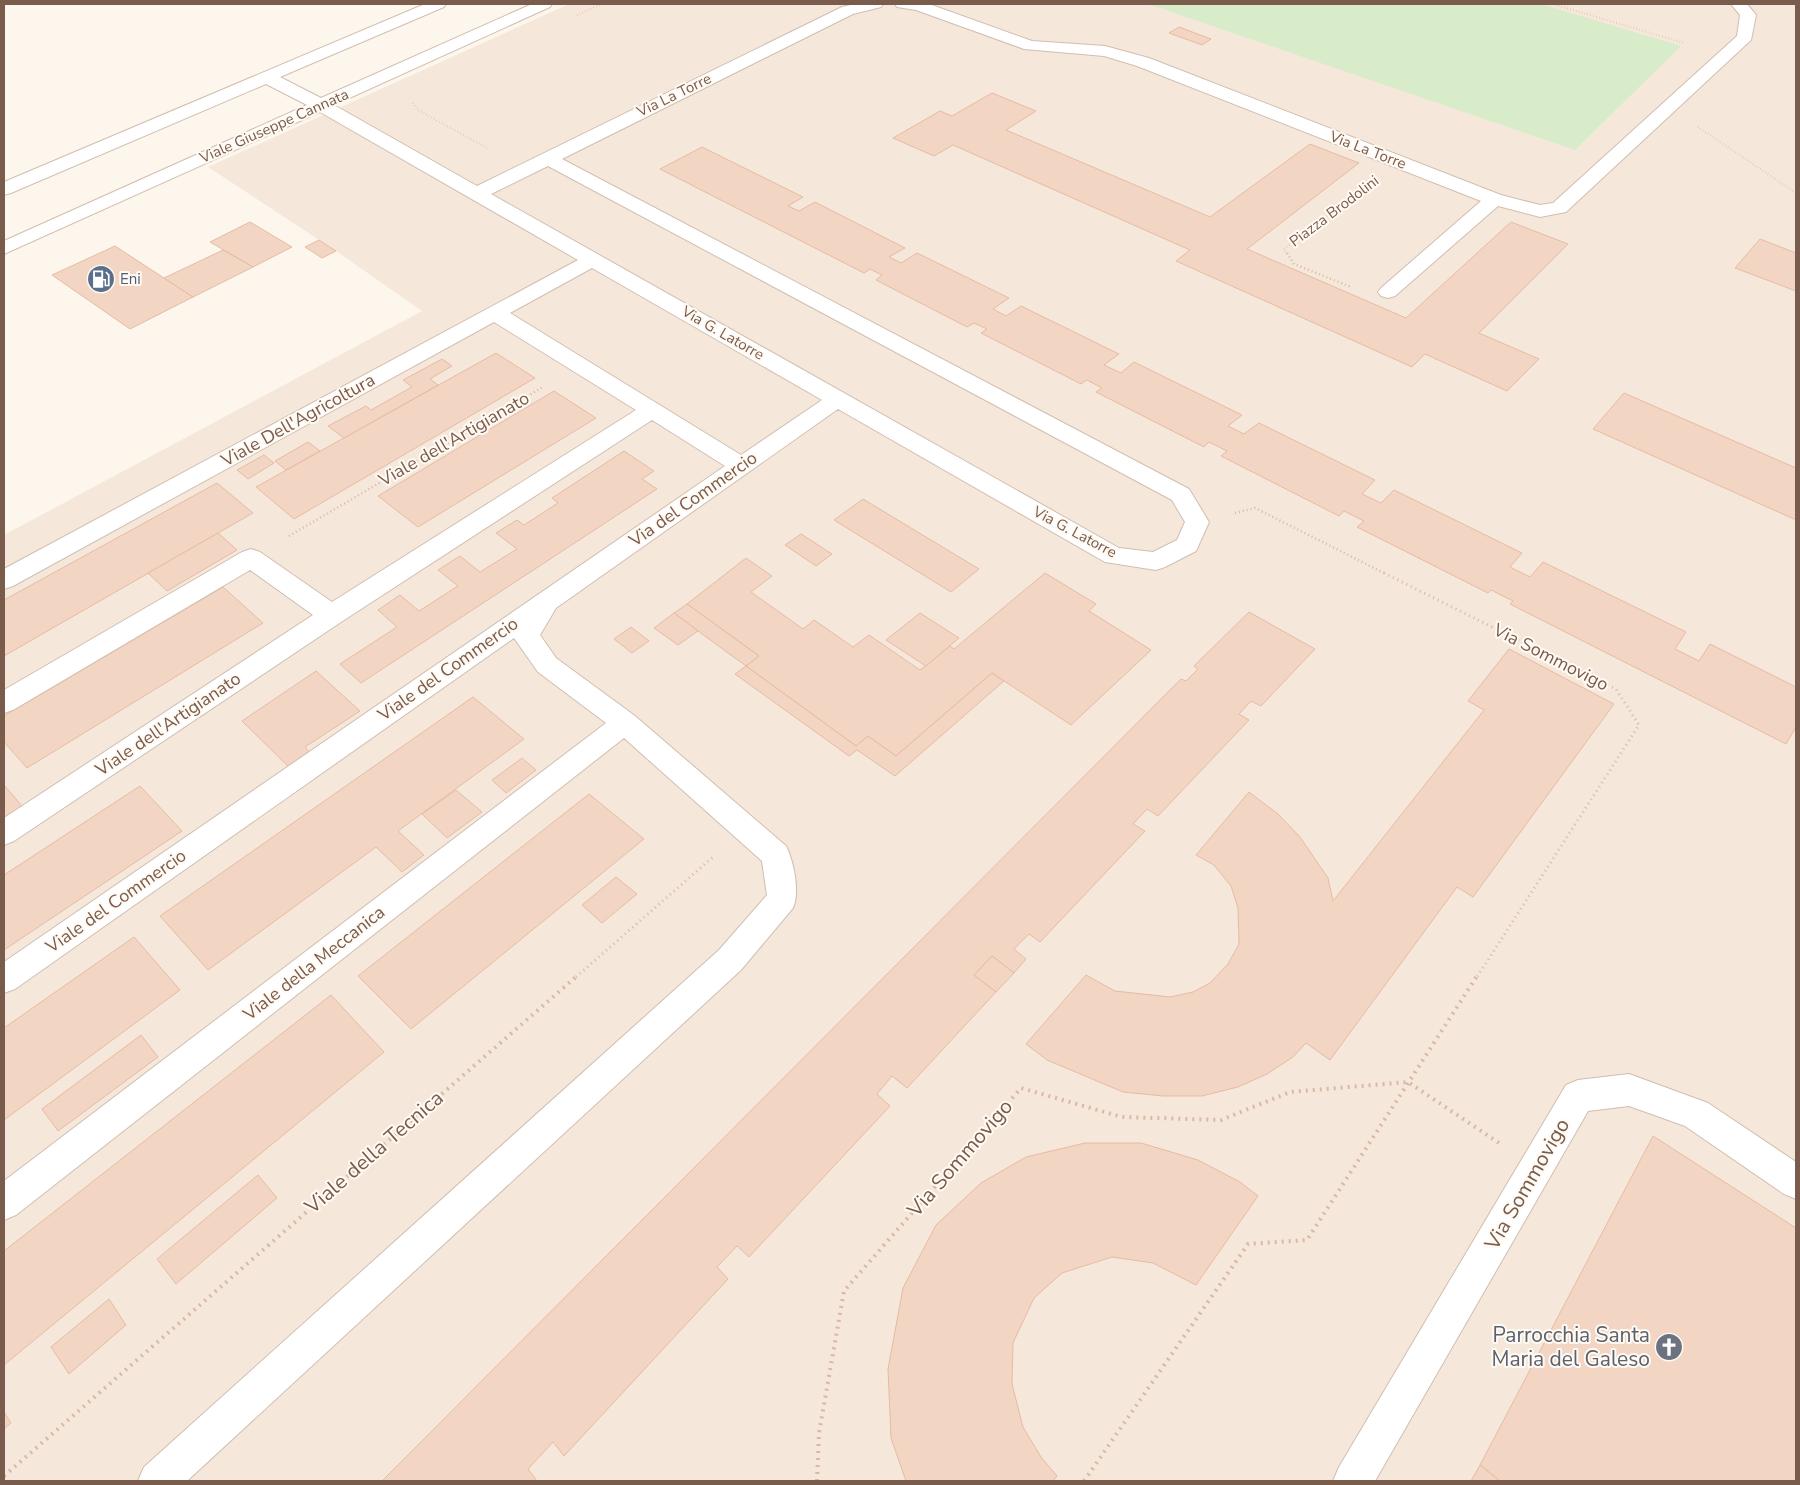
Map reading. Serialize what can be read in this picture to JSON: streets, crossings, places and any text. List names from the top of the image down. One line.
{"streets":{"street":["Via La Torre","Viale Giuseppe Cannata","Via G. Latorre","Viale Dell'Agricoltura","Viale dell'Artigianato","Via del Commercio","Via Sommovigo","Viale del Commercio","Viale della Meccanica"],"path":["Piazza Brodolini","Viale della Tecnica"]},"crossings":[["Via La Torre","Piazza Brodolini"],["Via La Torre","Via G. Latorre"],["Viale Giuseppe Cannata","Via G. Latorre"],["Via G. Latorre","Viale Dell'Agricoltura"],["Via G. Latorre","Via del Commercio"],["Via G. Latorre","Via Sommovigo"],["Via del Commercio","Viale del Commercio"],["Viale del Commercio","Viale della Meccanica"],["Viale del Commercio","Viale della Tecnica"]],"places":{"fuel station":["Eni"],"church":["Parrocchia Santa Maria del Galeso"]}}
